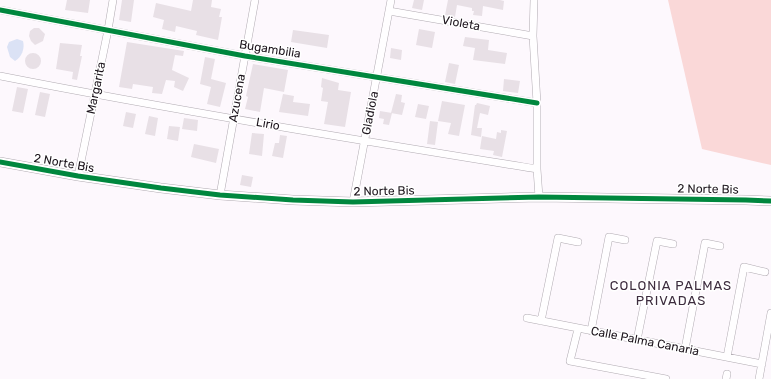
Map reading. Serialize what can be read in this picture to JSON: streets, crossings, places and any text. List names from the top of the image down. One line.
{"streets":{"street":["Violeta","Bugambilia","Margarita","Azucena","Gladiola","Lirio","2 Norte Bis","Calle Palma Canaria"]},"crossings":[["Violeta","Gladiola"],["Bugambilia","Margarita"],["Bugambilia","Azucena"],["Bugambilia","Gladiola"],["Margarita","Lirio"],["Margarita","2 Norte Bis"],["Azucena","Lirio"],["Azucena","2 Norte Bis"],["Gladiola","Lirio"],["Gladiola","2 Norte Bis"]],"districts":["COLONIA PALMAS PRIVADAS"]}
